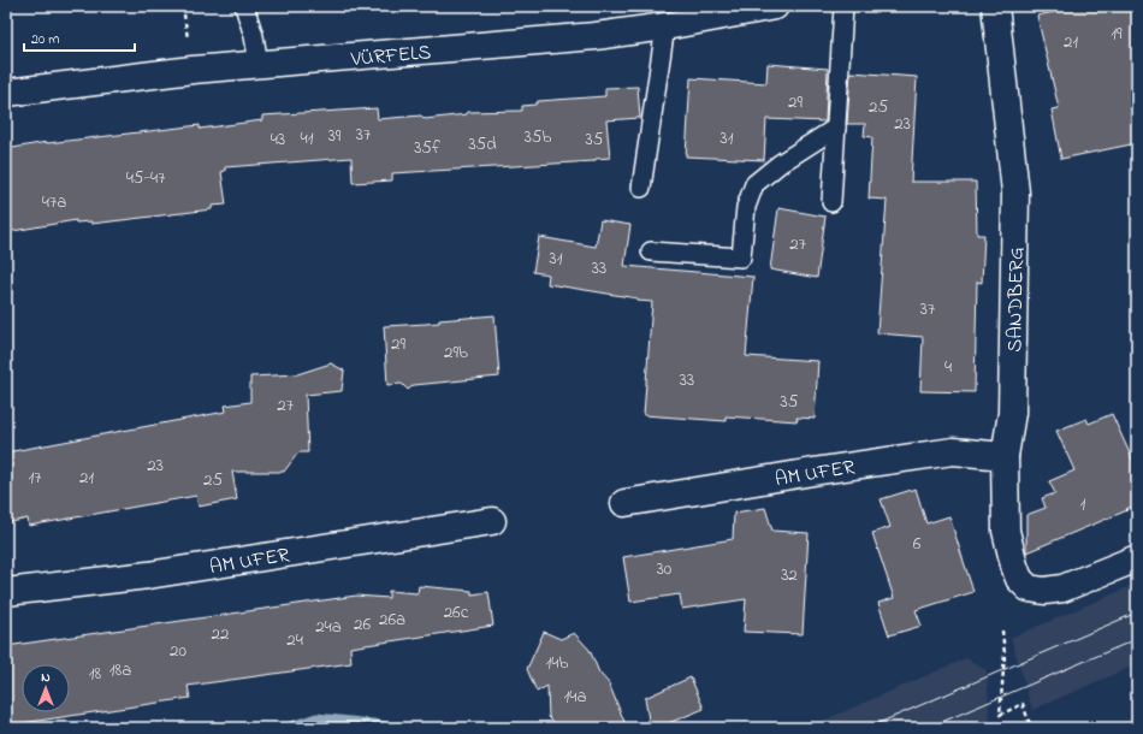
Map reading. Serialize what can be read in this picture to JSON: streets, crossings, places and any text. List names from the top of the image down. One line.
{"streets":{"street":["VÜRFELS","SANDBERG","AM UFER"]},"crossings":[["SANDBERG","AM UFER"]],"house_numbers":["19","21","29","25","23","37","39","35b","41","31","43","35","35d","35f","45-47","47a","27","31","33","37","29","29b","4","33","35","27","23","17","21","25","1","6","30","32","26c","26a","26","24a","22","24","20","14b","18a","18","14a"],"scale_bar":"20 m","north":"top"}
